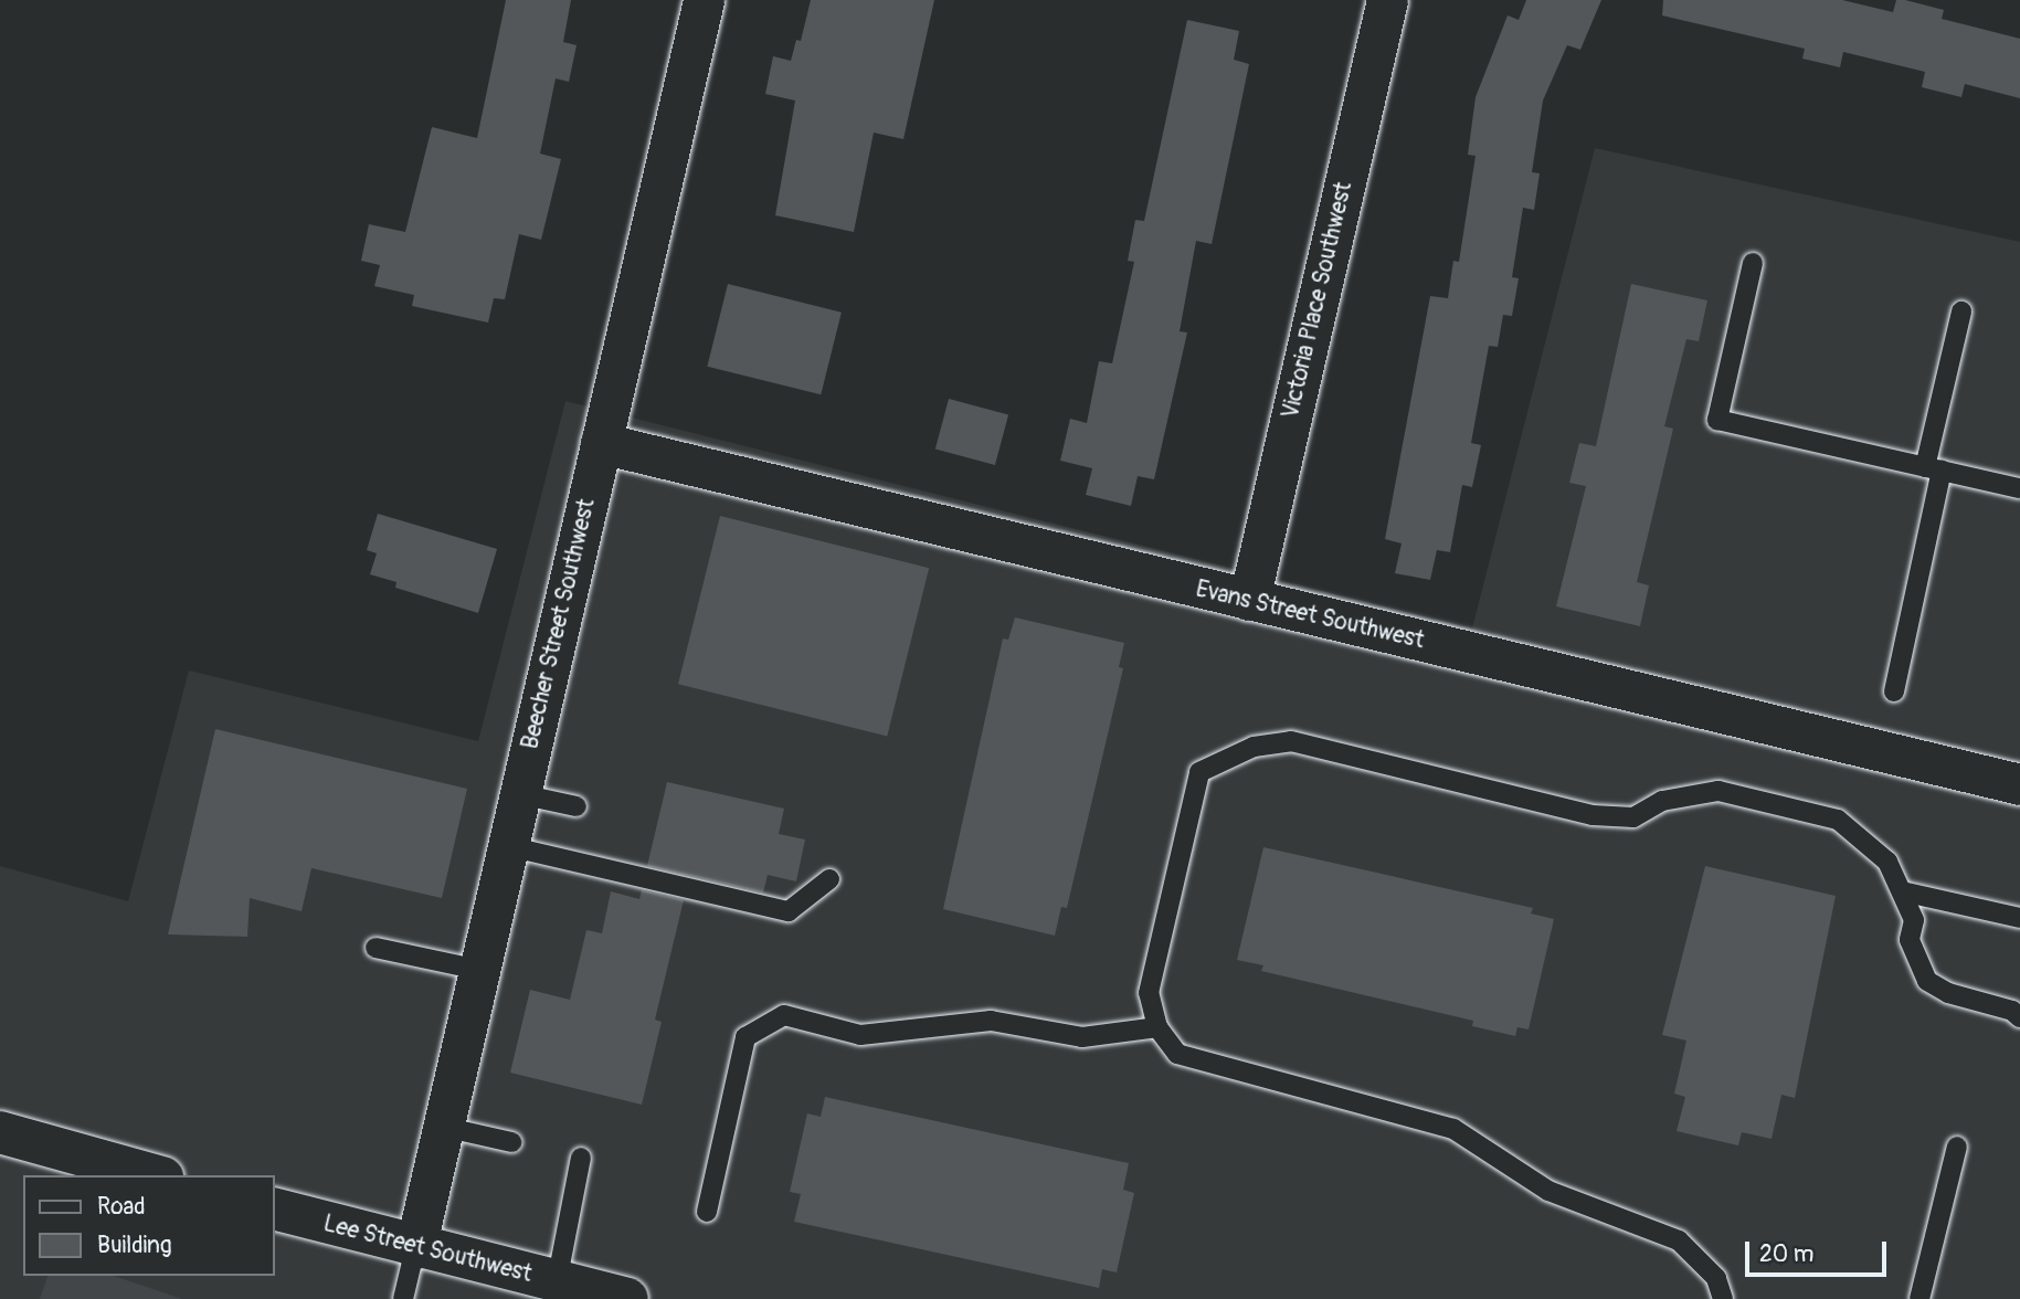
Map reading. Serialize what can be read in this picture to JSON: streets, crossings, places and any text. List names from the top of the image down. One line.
{"streets":{"street":["Victoria Place Southwest","Evans Street Southwest","Beecher Street Southwest","Lee Street Southwest"]},"crossings":[["Victoria Place Southwest","Evans Street Southwest"],["Evans Street Southwest","Beecher Street Southwest"],["Beecher Street Southwest","Lee Street Southwest"]],"legend":["Road","Building"],"scale_bar":"20 m"}
